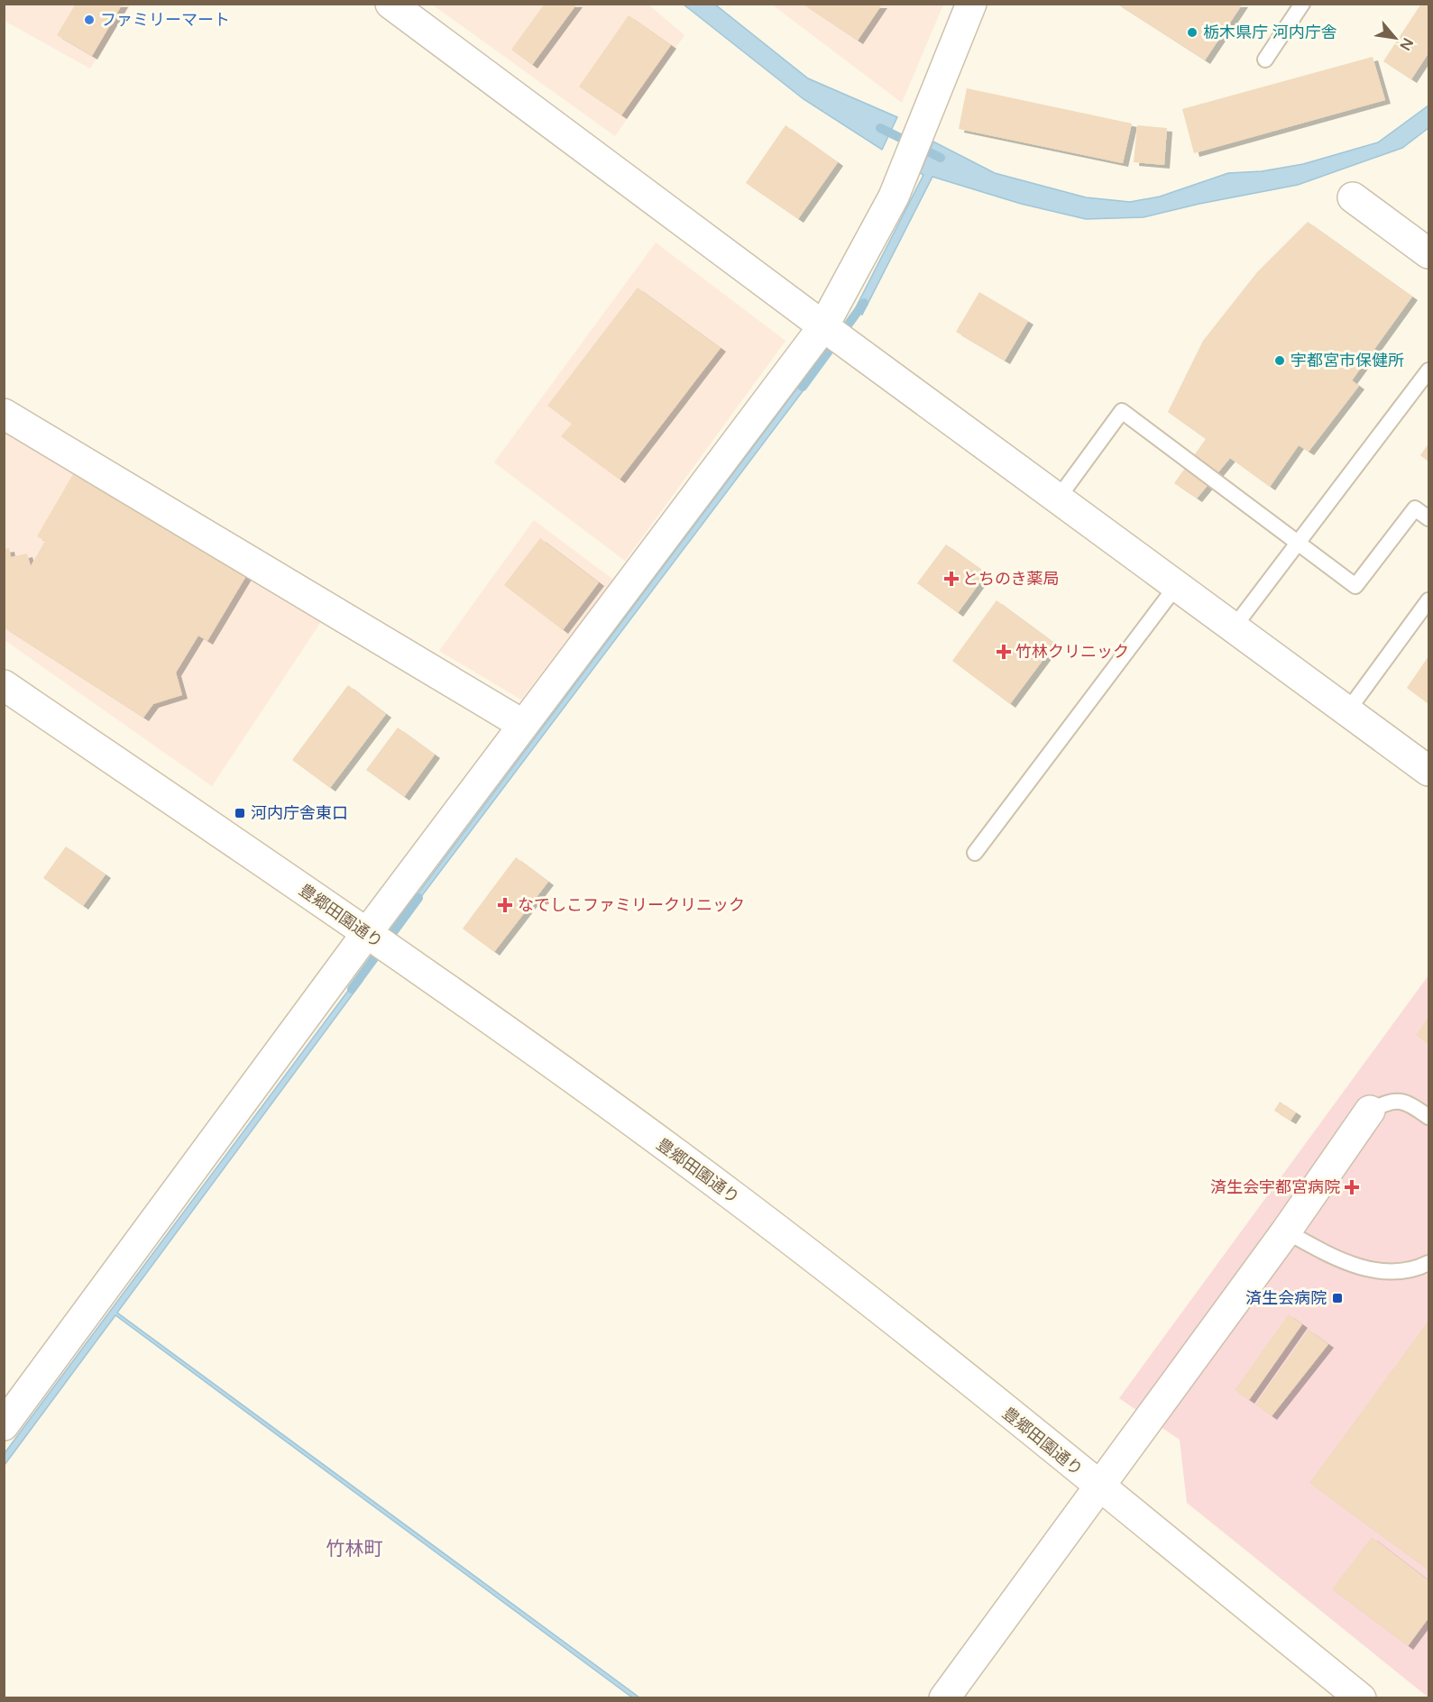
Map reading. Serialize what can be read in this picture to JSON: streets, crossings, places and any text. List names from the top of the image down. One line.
{"streets":{"street":["豊郷田園通り"]},"districts":["竹林町"],"places":{"other":["ファミリーマート","栃木県庁 河内庁舎","宇都宮市保健所"],"health":["とちのき薬局","竹林クリニック","なでしこファミリークリニック","済生会宇都宮病院"],"transit":["河内庁舎東口","済生会病院"]},"north":"bottom right"}
